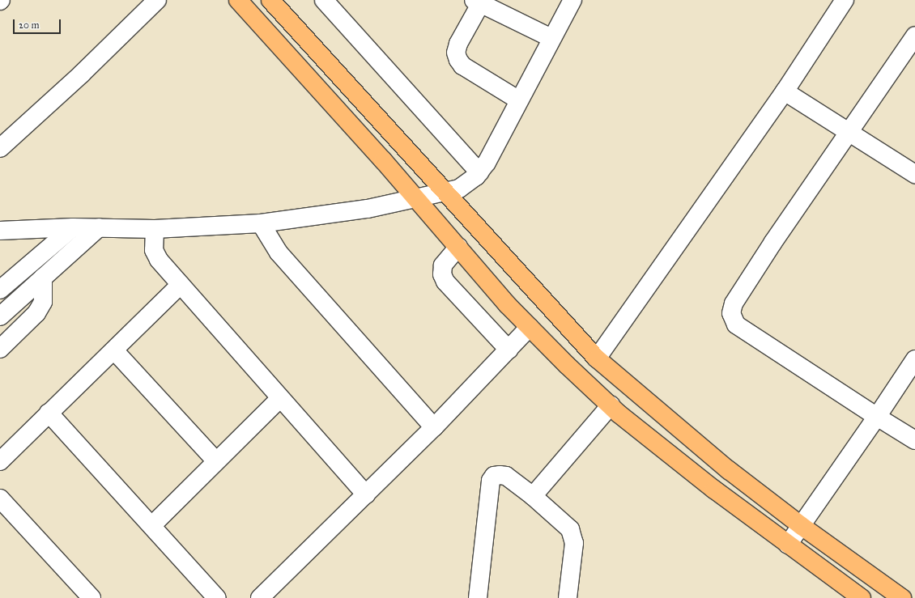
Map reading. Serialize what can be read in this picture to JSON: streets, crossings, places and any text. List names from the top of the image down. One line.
{"scale_bar":"20 m"}
